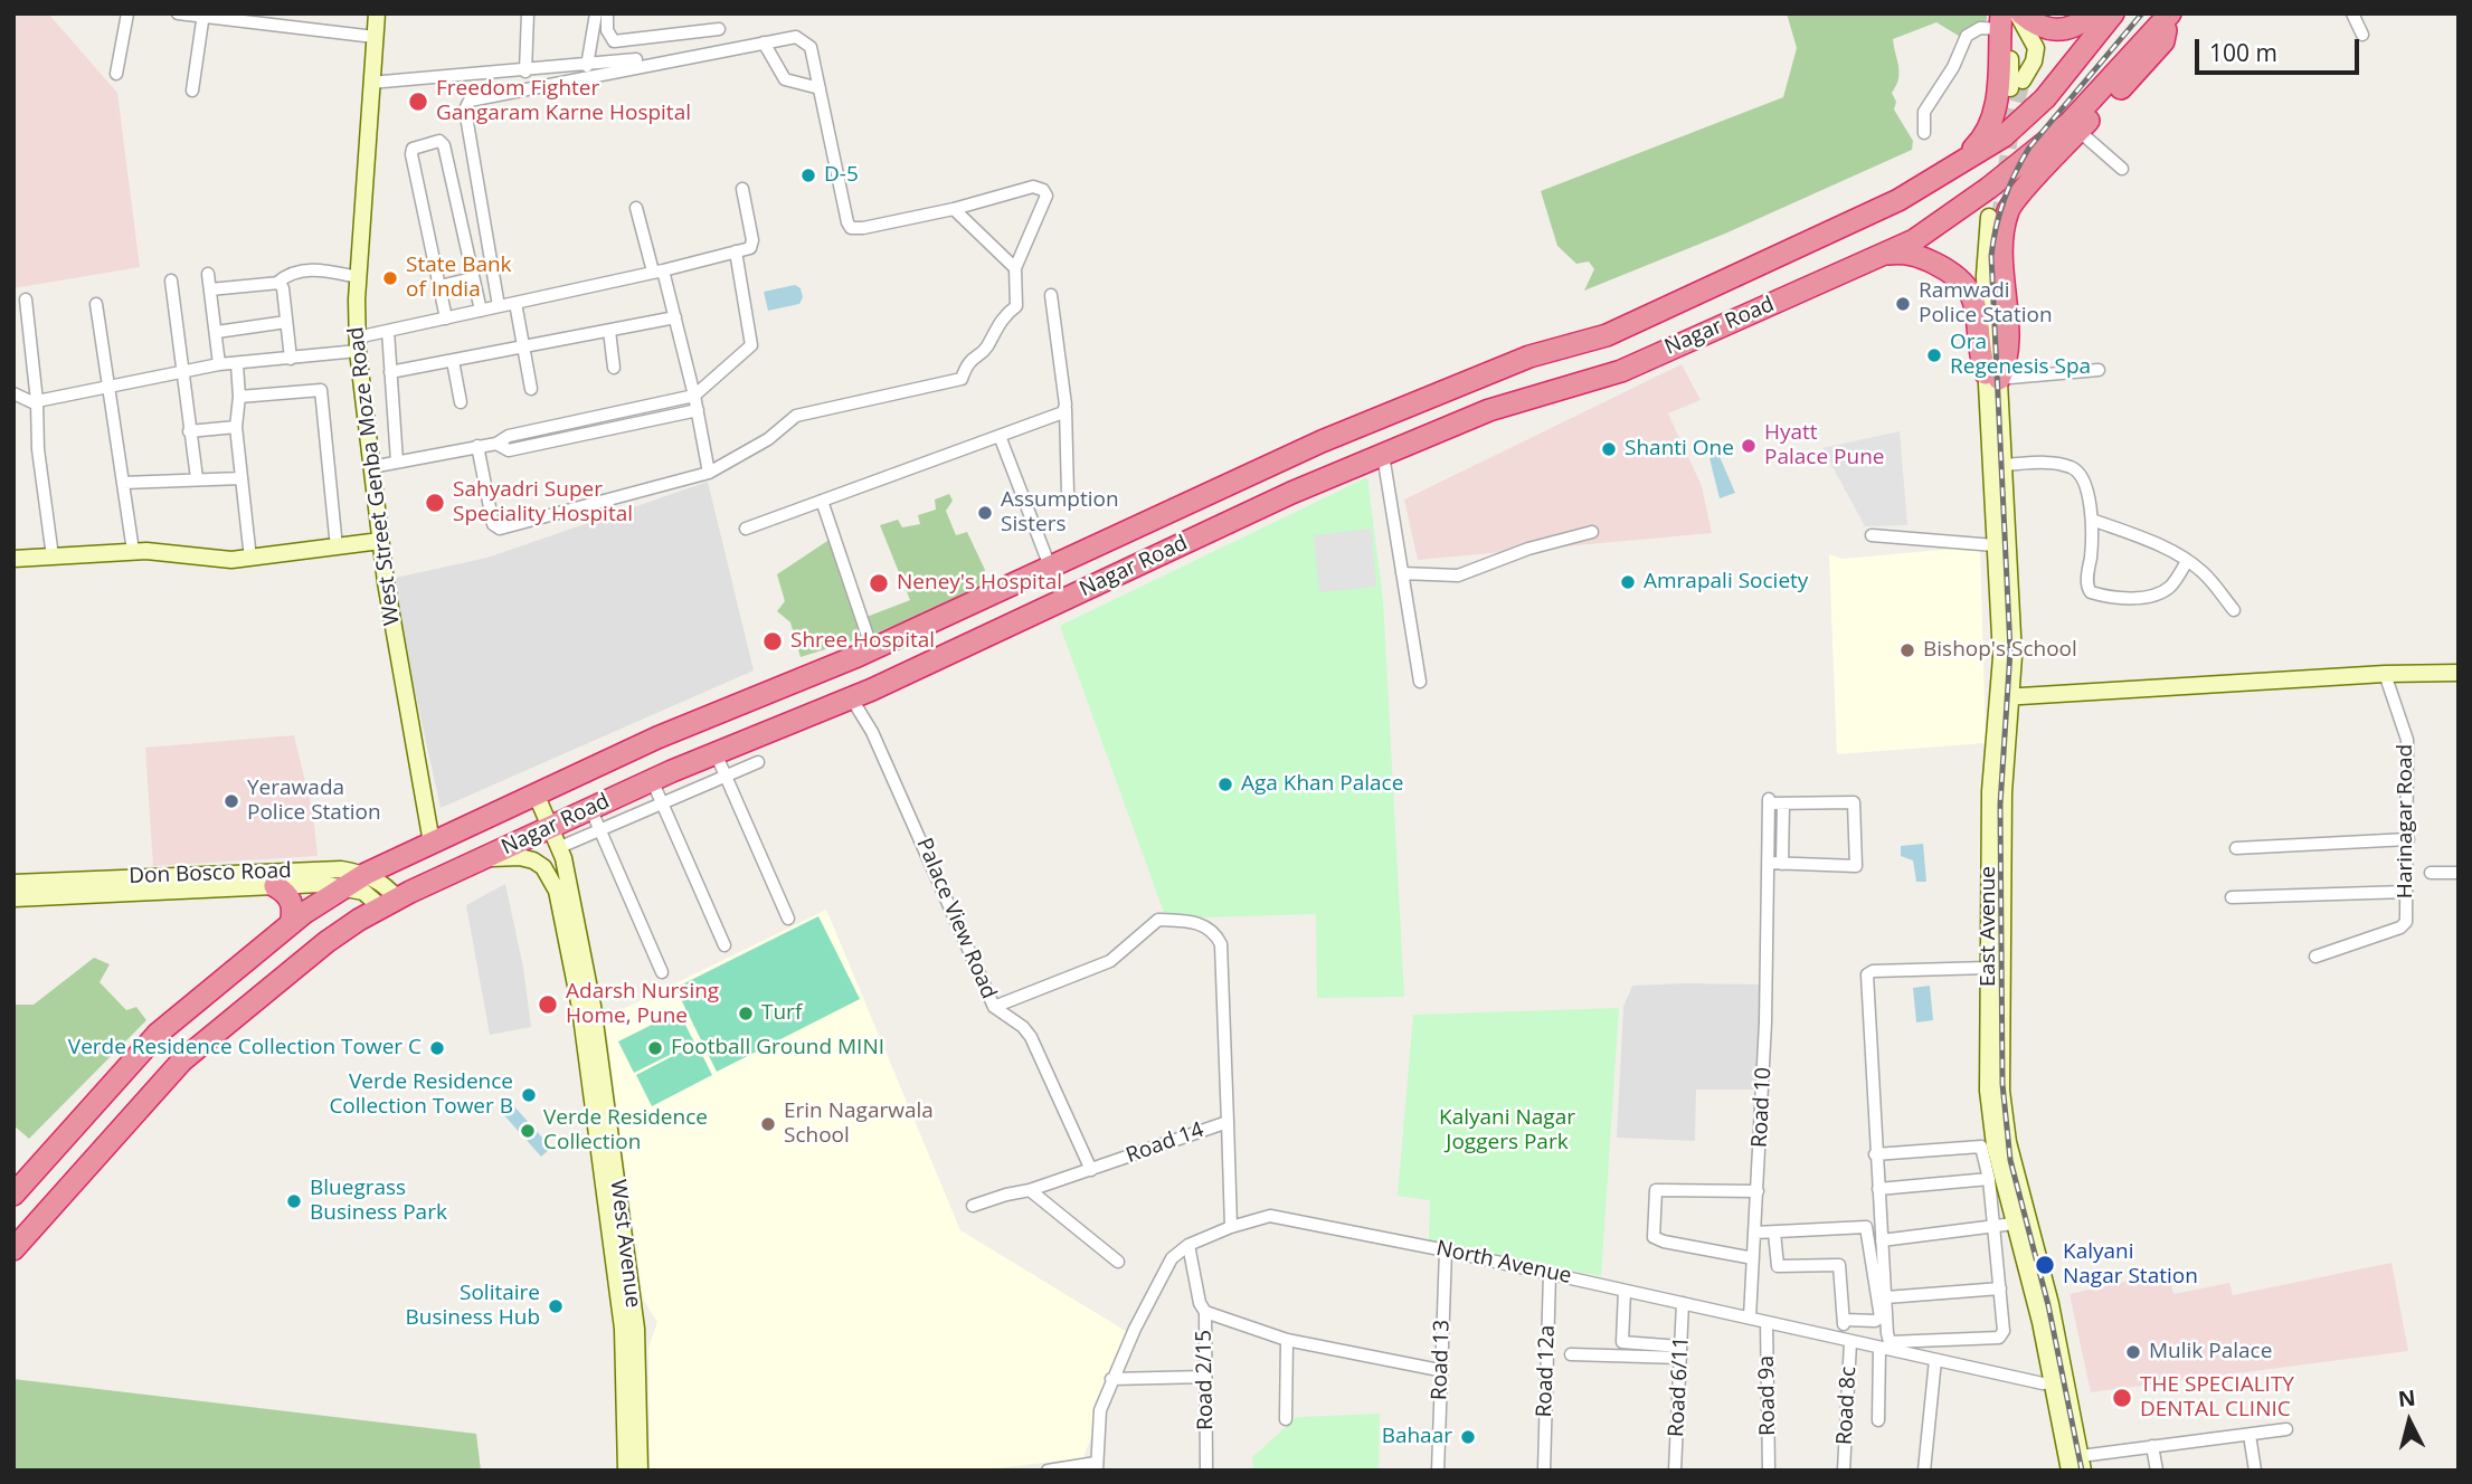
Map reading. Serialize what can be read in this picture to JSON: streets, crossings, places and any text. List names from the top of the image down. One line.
{"streets":{"highway":["Nagar Road"],"main road":["West Street Genba Moze Road","Don Bosco Road","East Avenue","West Avenue"],"street":["Harinagar Road","Palace View Road","Road 10","Road 14","North Avenue","Road 13","Road 12a","Road 2/15","Road 6/11","Road 9a","Road 8c"]},"crossings":[["Nagar Road","West Street Genba Moze Road"],["Nagar Road","Don Bosco Road"],["Nagar Road","Palace View Road"],["Nagar Road","West Avenue"],["Palace View Road","Road 14"],["East Avenue","North Avenue"],["Road 10","North Avenue"],["Road 14","North Avenue"],["North Avenue","Road 13"],["North Avenue","Road 12a"],["North Avenue","Road 2/15"],["North Avenue","Road 6/11"],["North Avenue","Road 9a"],["North Avenue","Road 8c"]],"parks":["Kalyani Nagar Joggers Park"],"places":["Freedom Fighter Gangaram Karne Hospital","D-5","State Bank of India","Ramwadi Police Station","Ora Regenesis Spa","Hyatt Palace Pune","Shanti One","Sahyadri Super Speciality Hospital","Assumption Sisters","Amrapali Society","Neney's Hospital","Shree Hospital","Bishop's School","Aga Khan Palace","Yerawada Police Station","Adarsh Nursing Home, Pune","Turf","Verde Residence Collection Tower C","Football Ground MINI","Verde Residence Collection Tower B","Erin Nagarwala School","Verde Residence Collection","Bluegrass Business Park","Kalyani Nagar Station","Solitaire Business Hub","Mulik Palace","THE SPECIALITY DENTAL CLINIC","Bahaar"],"scale_bar":"100 m","north":"top"}
